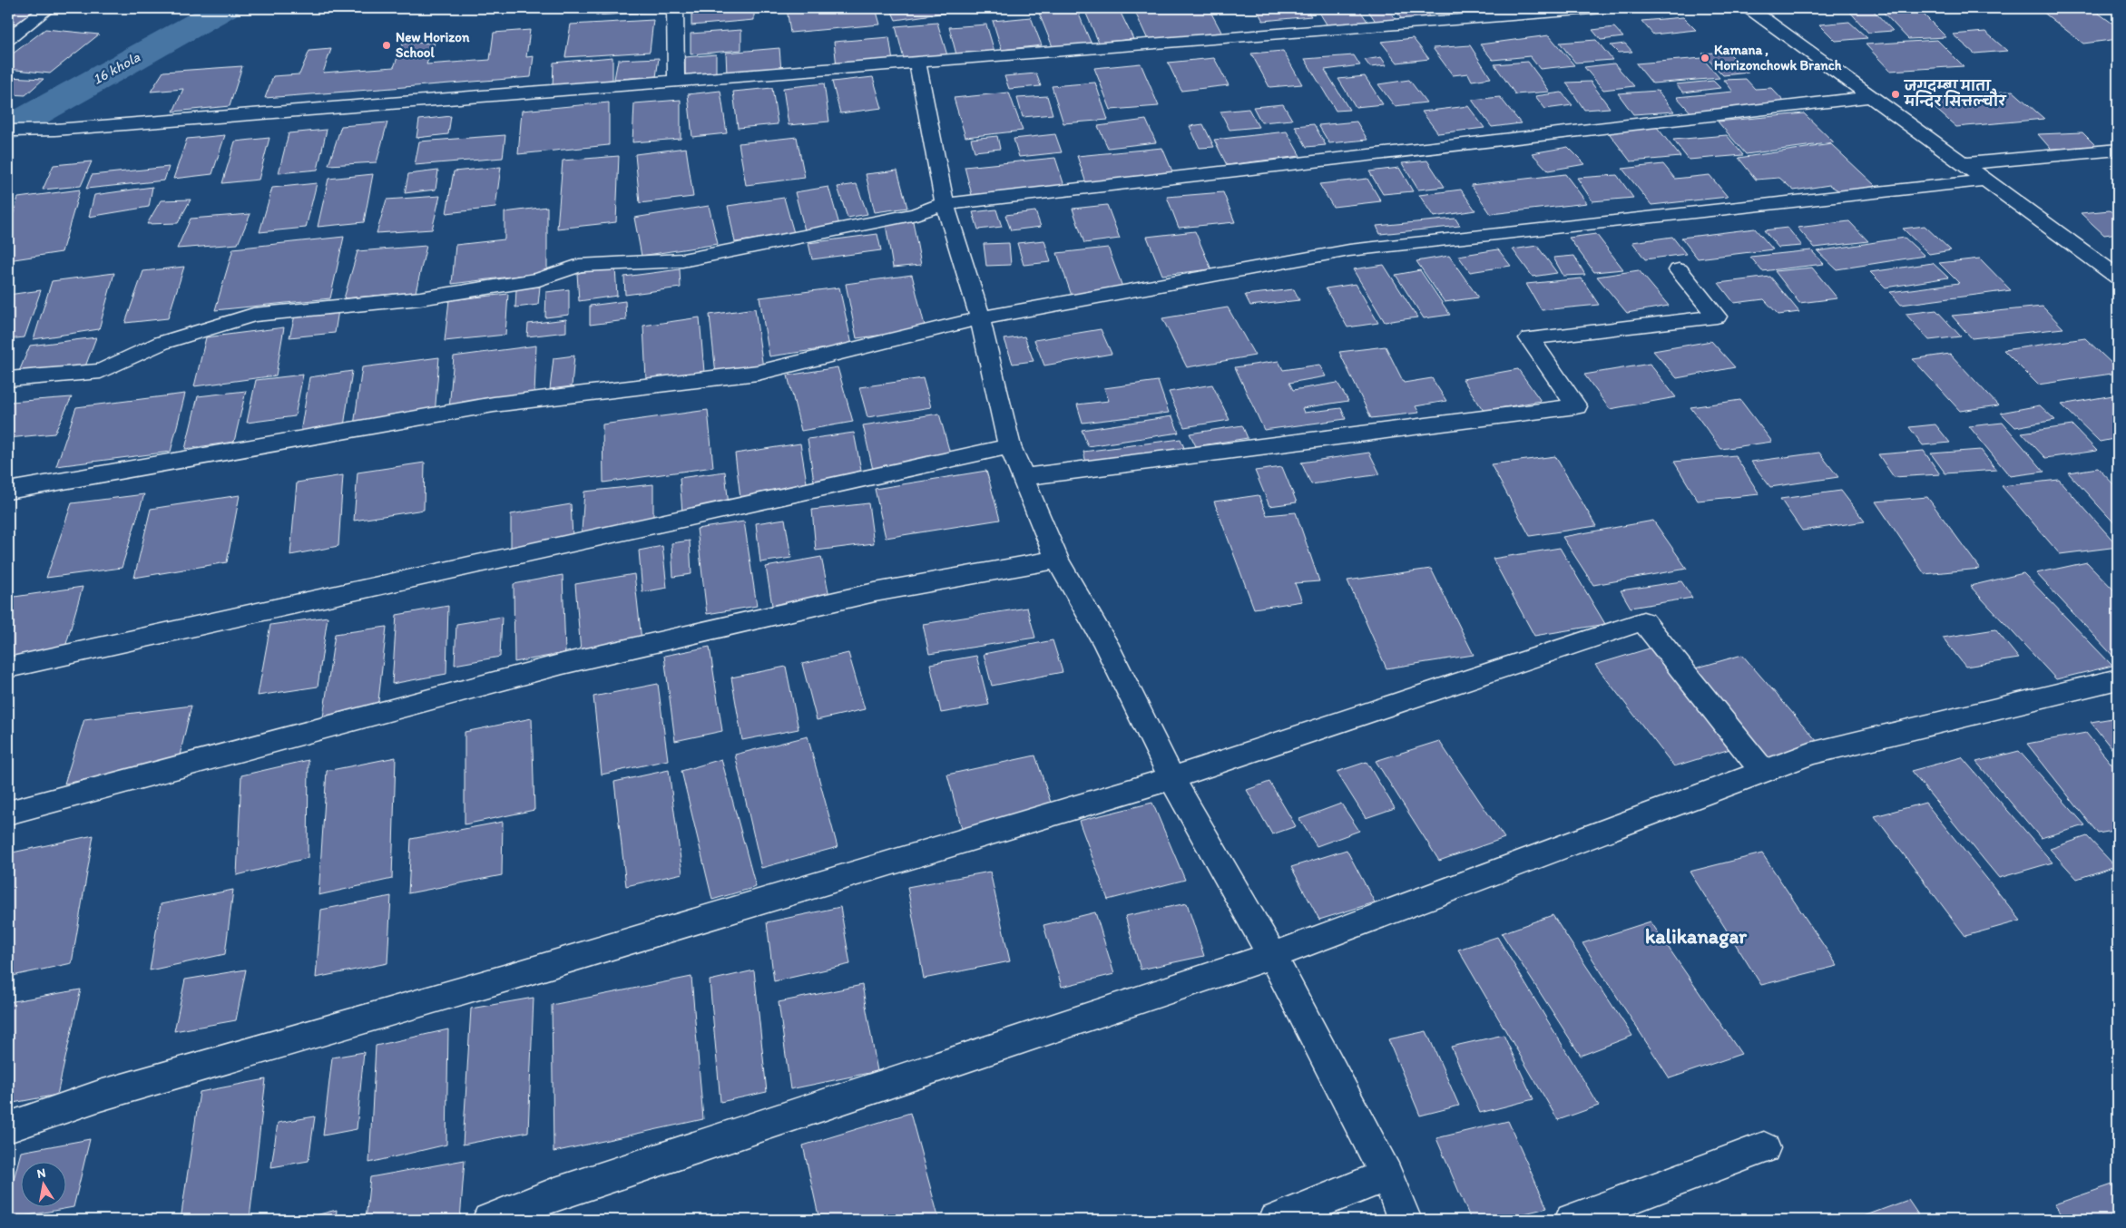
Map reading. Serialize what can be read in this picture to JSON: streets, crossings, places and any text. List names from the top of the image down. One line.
{"districts":["kalikanagar"],"water":["16 khola"],"places":["New Horizon School","Kamana , Horizonchowk Branch","जगदम्बा माता मन्दिर सित्तल्चौर"],"north":"top"}
